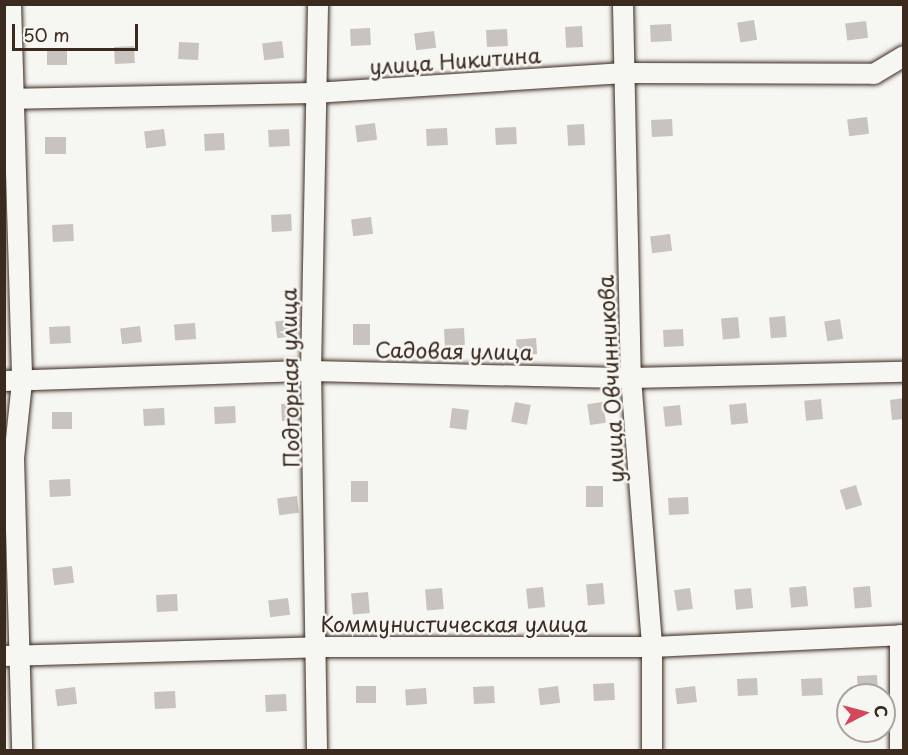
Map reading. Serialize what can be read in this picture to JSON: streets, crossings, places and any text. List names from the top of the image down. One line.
{"streets":{"street":["улица Никитина","Садовая улица","Подгорная улица","улица Овчинникова","Коммунистическая улица"]},"crossings":[["улица Никитина","Подгорная улица"],["улица Никитина","улица Овчинникова"],["Садовая улица","Подгорная улица"],["Садовая улица","улица Овчинникова"],["Подгорная улица","Коммунистическая улица"],["улица Овчинникова","Коммунистическая улица"]],"scale_bar":"50 m","north":"right"}
